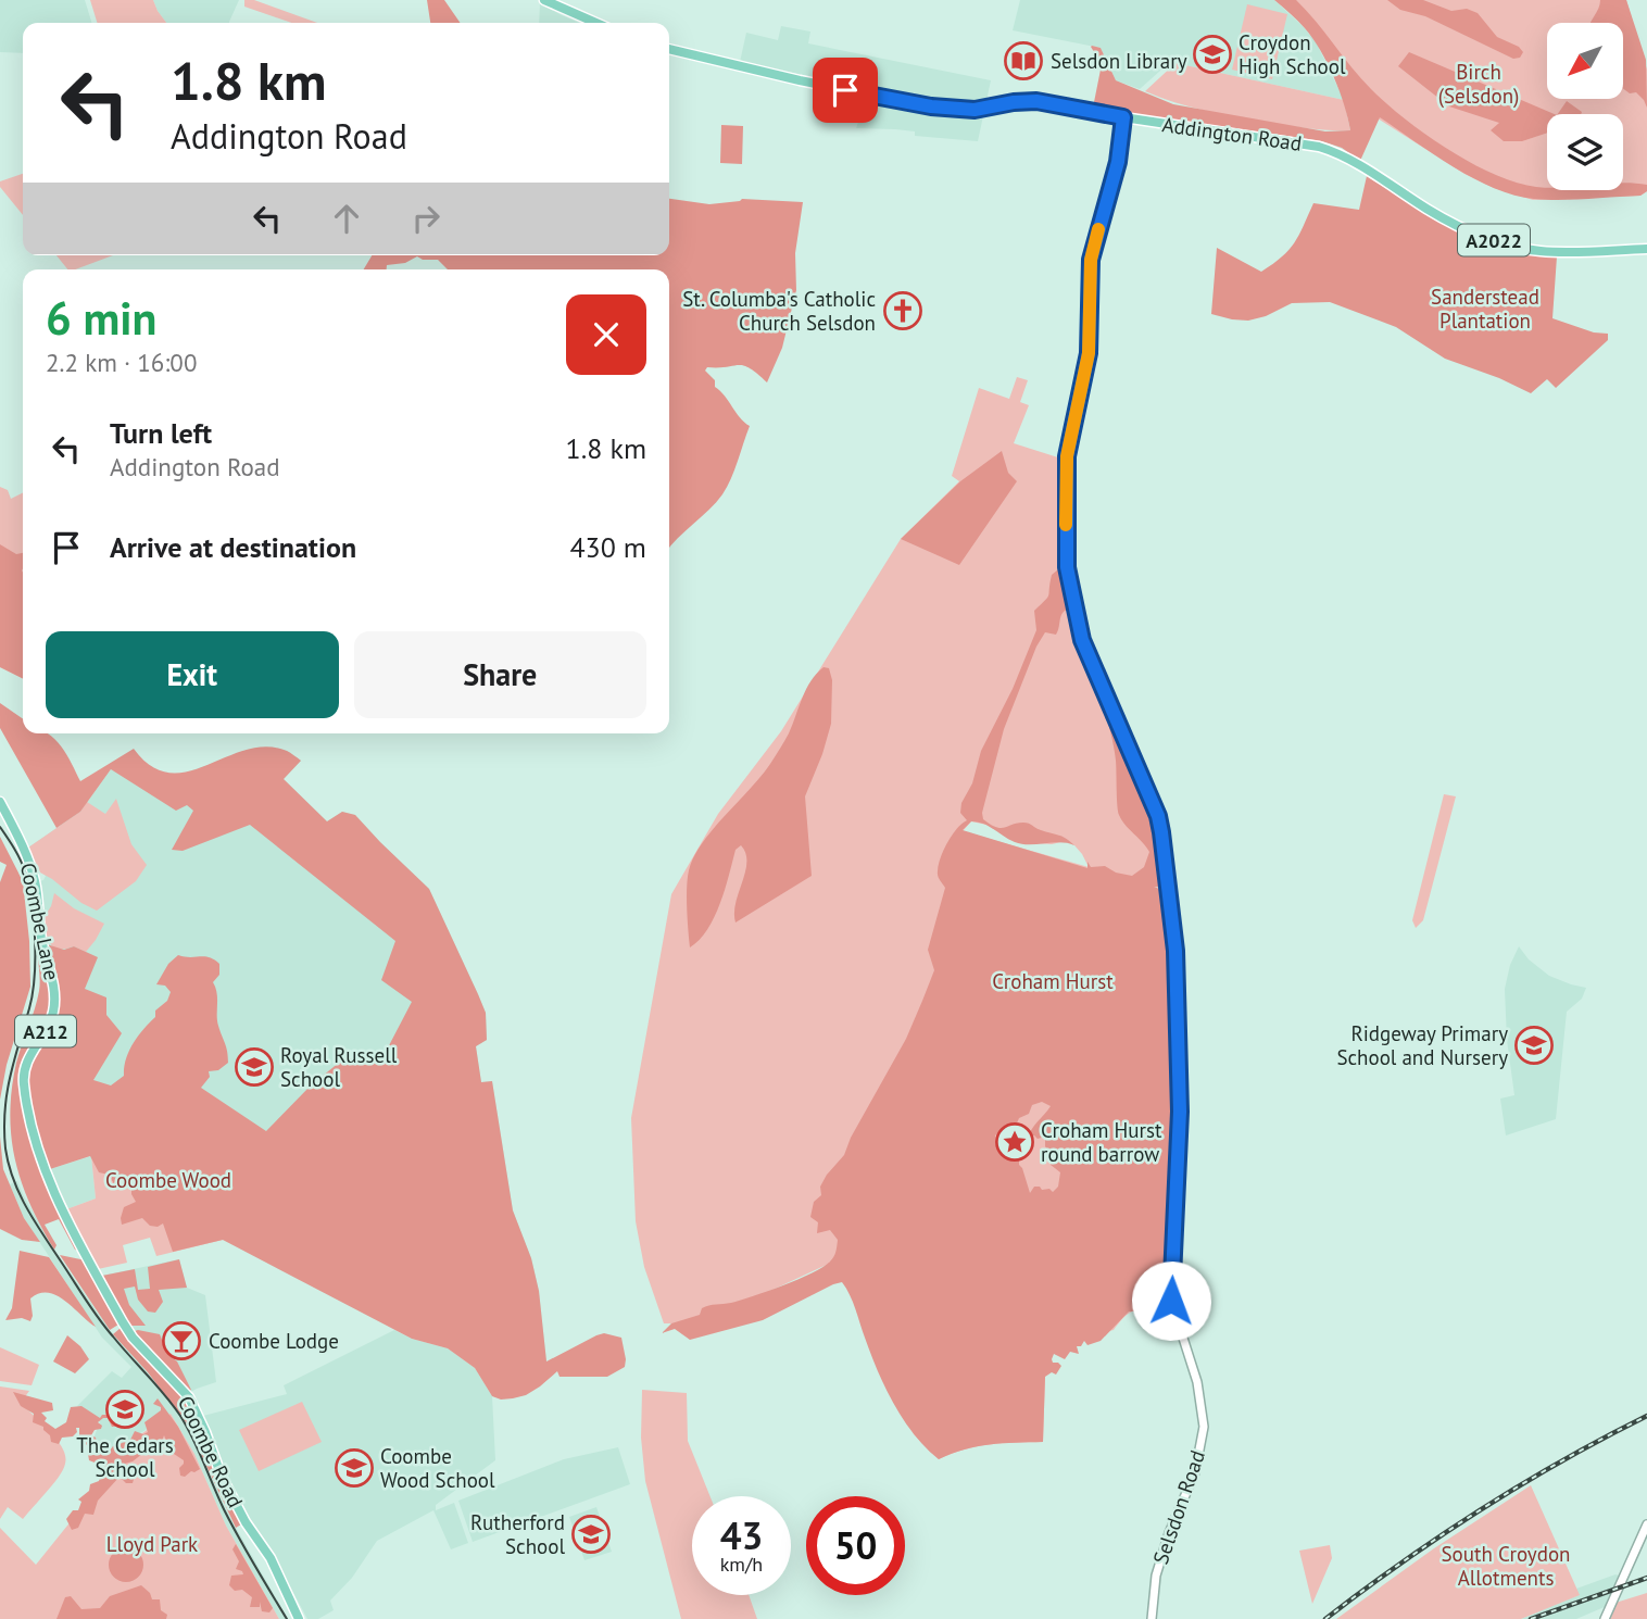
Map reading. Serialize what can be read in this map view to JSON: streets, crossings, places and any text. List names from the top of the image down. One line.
{"streets":{"main road":["Addington Road","A2022","Coombe Lane","A212","Coombe Road","Selsdon Road"]},"crossings":[["Addington Road","Selsdon Road"],["Coombe Lane","Coombe Road"]],"parks":["Birch (Selsdon)","Sanderstead Plantation","Croham Hurst","Coombe Wood","Lloyd Park","South Croydon Allotments"],"places":{"school or university":["Croydon High School","Ridgeway Primary School and Nursery","Royal Russell School","The Cedars School","Coombe Wood School","Rutherford School"],"library":["Selsdon Library"],"church":["St. Columba's Catholic Church Selsdon"],"place":["Croham Hurst round barrow"],"bar":["Coombe Lodge"]},"north":"bottom left","page":{"turn":["1.8 km","Addington Road"],"heading":["6 min","2.2 km · 16:00"],"list":[{"name":"Turn left","note":"Addington Road","value":"1.8 km"},{"name":"Arrive at destination","value":"430 m"}],"buttons":["Exit","Share"],"speed":"43 km/h","limit":"50"}}
